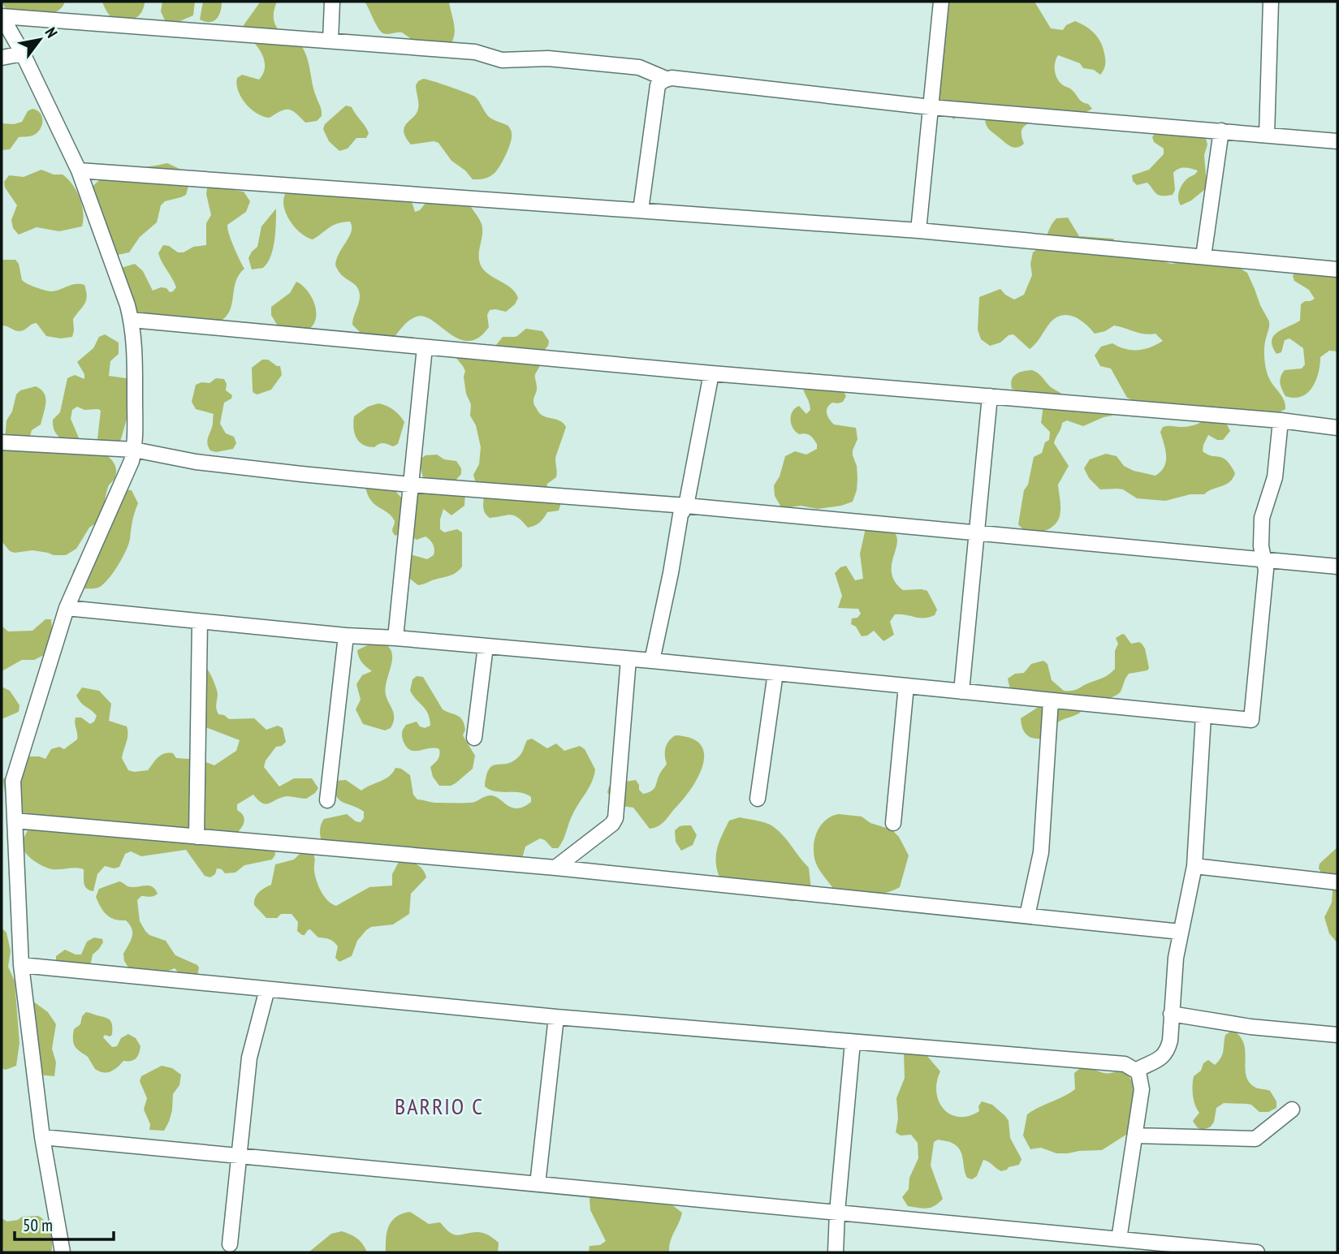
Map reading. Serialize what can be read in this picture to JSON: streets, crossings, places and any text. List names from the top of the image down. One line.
{"districts":["BARRIO C"],"scale_bar":"50 m","north":"top right"}
